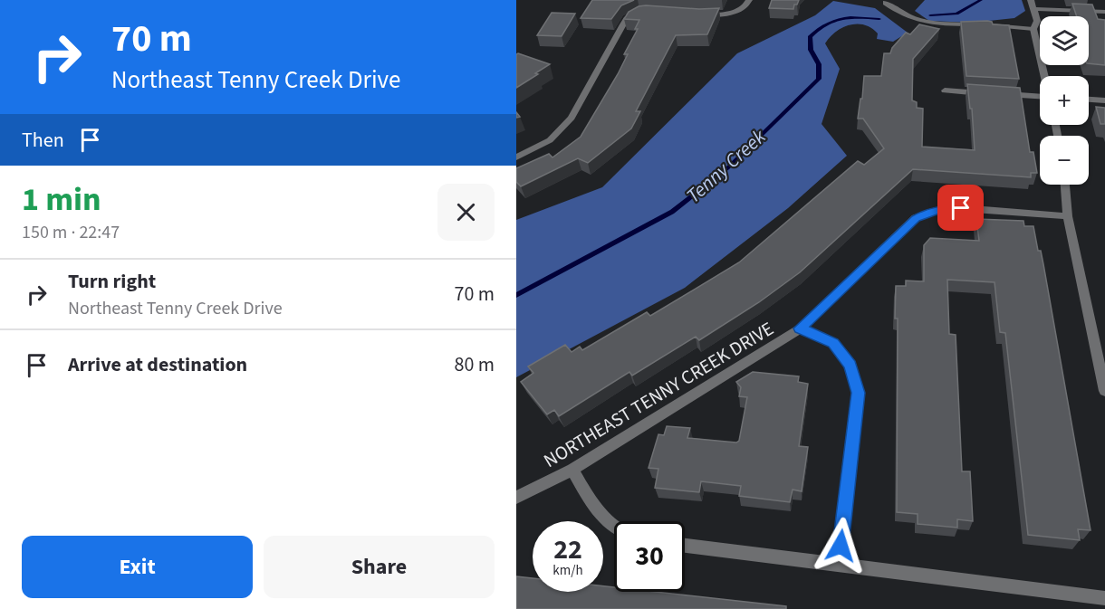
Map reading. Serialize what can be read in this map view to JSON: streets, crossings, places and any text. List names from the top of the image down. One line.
{"streets":{"street":["NORTHEAST TENNY CREEK DRIVE"]},"water":["Tenny Creek"],"page":{"turn":["70 m","Northeast Tenny Creek Drive"],"map_buttons":["+","−"],"then":"Then","heading":["1 min","150 m · 22:47"],"list":[{"name":"Turn right","note":"Northeast Tenny Creek Drive","value":"70 m"},{"name":"Arrive at destination","value":"80 m"}],"speed":"22 km/h","limit":"30","buttons":["Exit","Share"]}}
